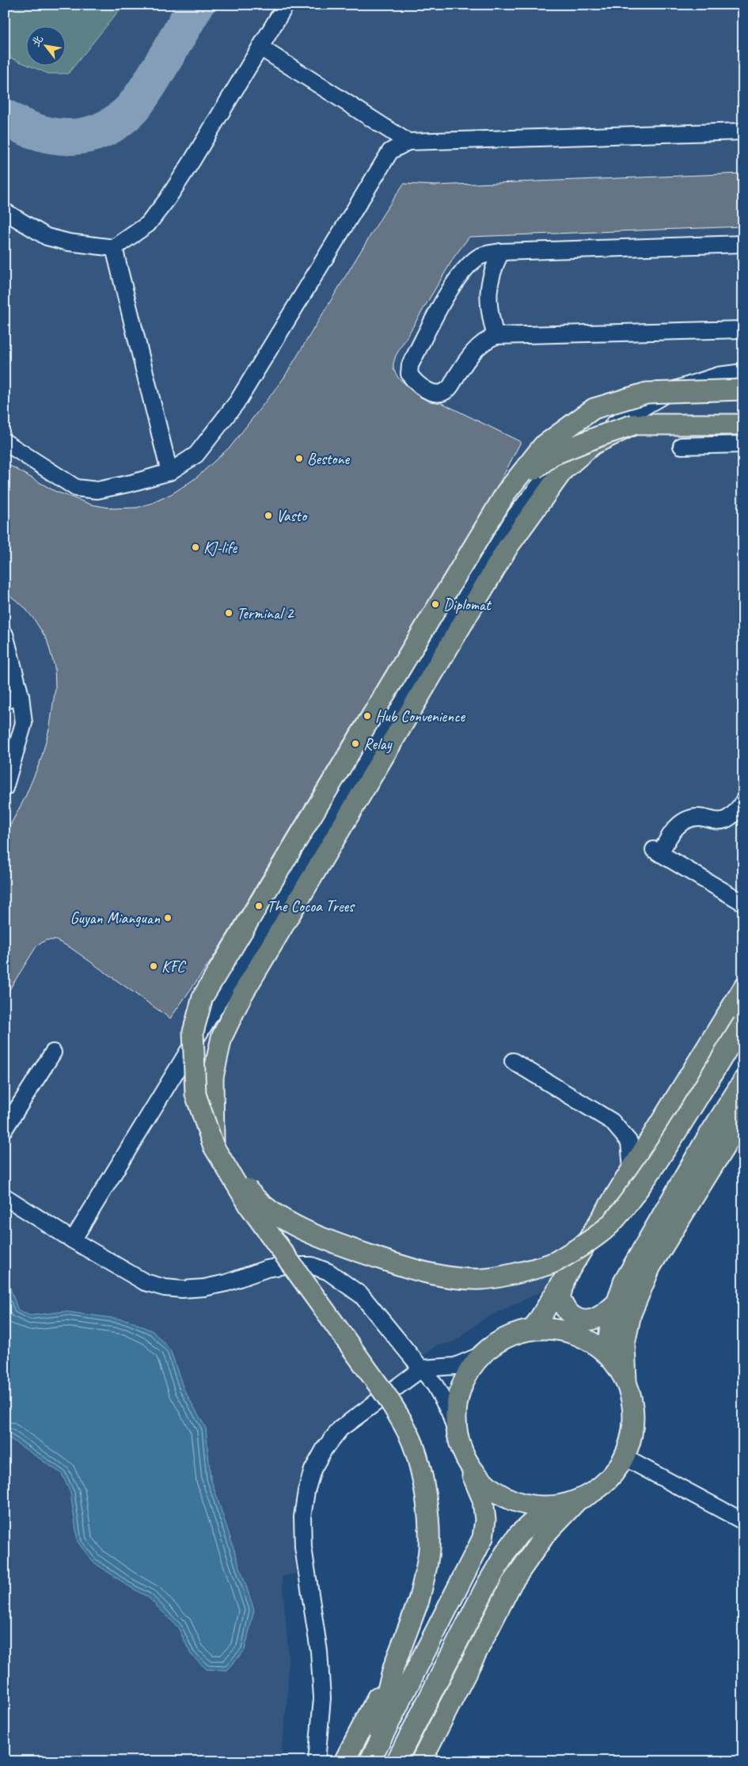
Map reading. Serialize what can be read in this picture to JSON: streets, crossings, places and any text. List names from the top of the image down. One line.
{"places":["Bestone","Vasto","KJ-life","Diplomat","Terminal 2","Hub Convenience","Relay","The Cocoa Trees","Guyan Mianguan","KFC"],"north":"top left"}
